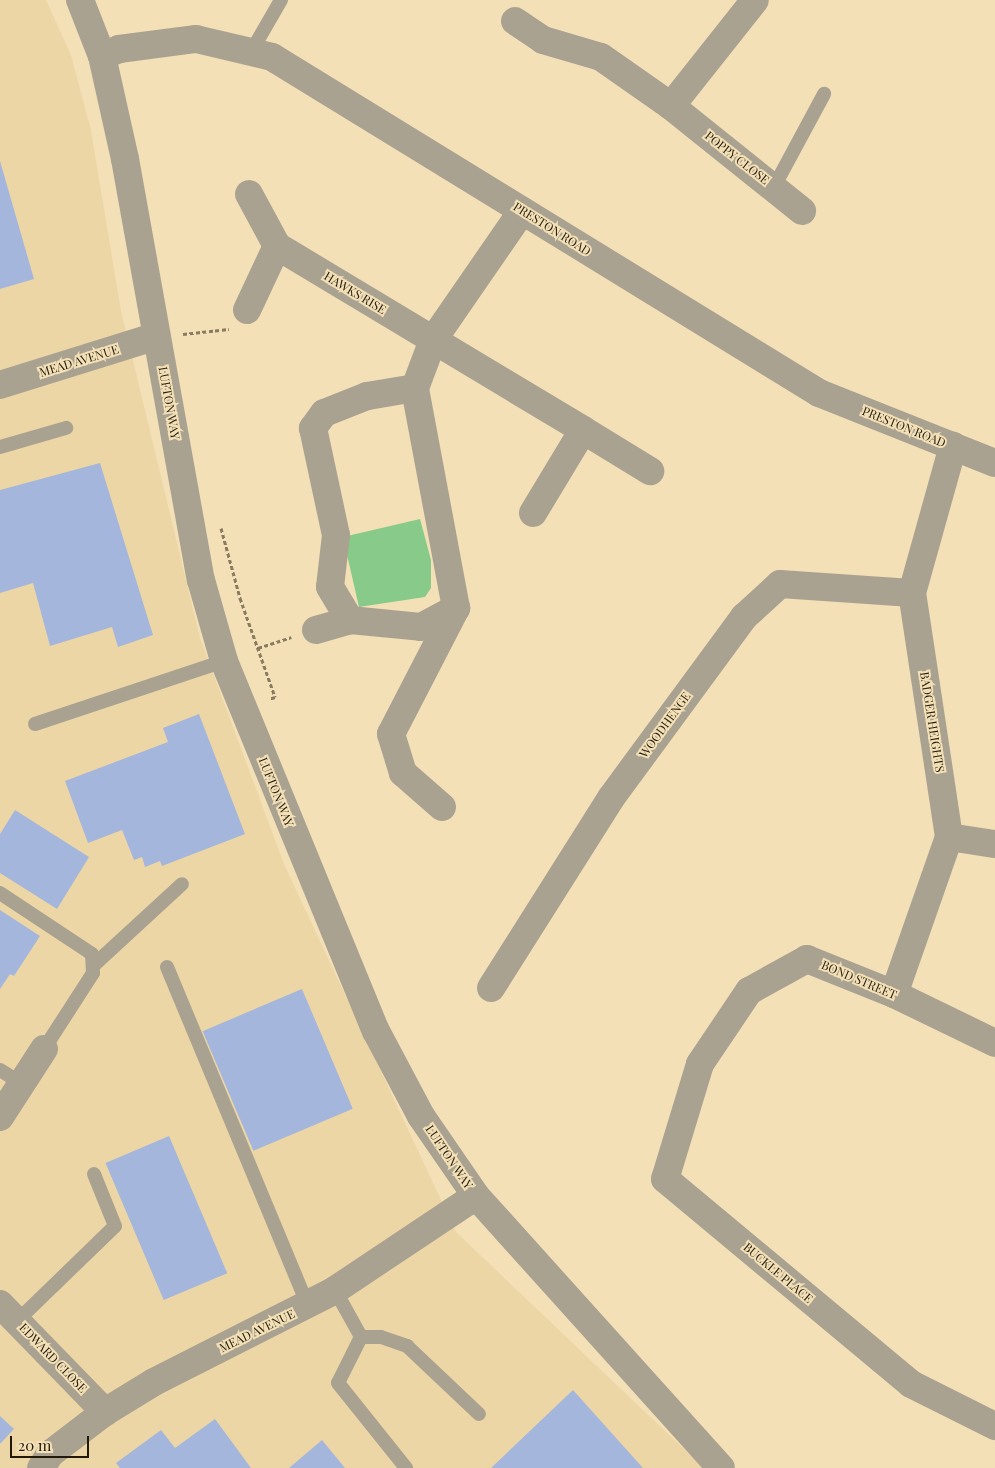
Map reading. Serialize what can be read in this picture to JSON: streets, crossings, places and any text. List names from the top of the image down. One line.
{"streets":{"street":["POPPY CLOSE","PRESTON ROAD","HAWKS RISE","MEAD AVENUE","LUFTON WAY","BADGER HEIGHTS","WOODHENGE","BOND STREET","BUCKLE PLACE","EDWARD CLOSE"]},"crossings":[["PRESTON ROAD","LUFTON WAY"],["PRESTON ROAD","BADGER HEIGHTS"],["MEAD AVENUE","LUFTON WAY"],["MEAD AVENUE","EDWARD CLOSE"],["BADGER HEIGHTS","WOODHENGE"],["BADGER HEIGHTS","BOND STREET"],["BOND STREET","BUCKLE PLACE"]],"scale_bar":"20 m"}
